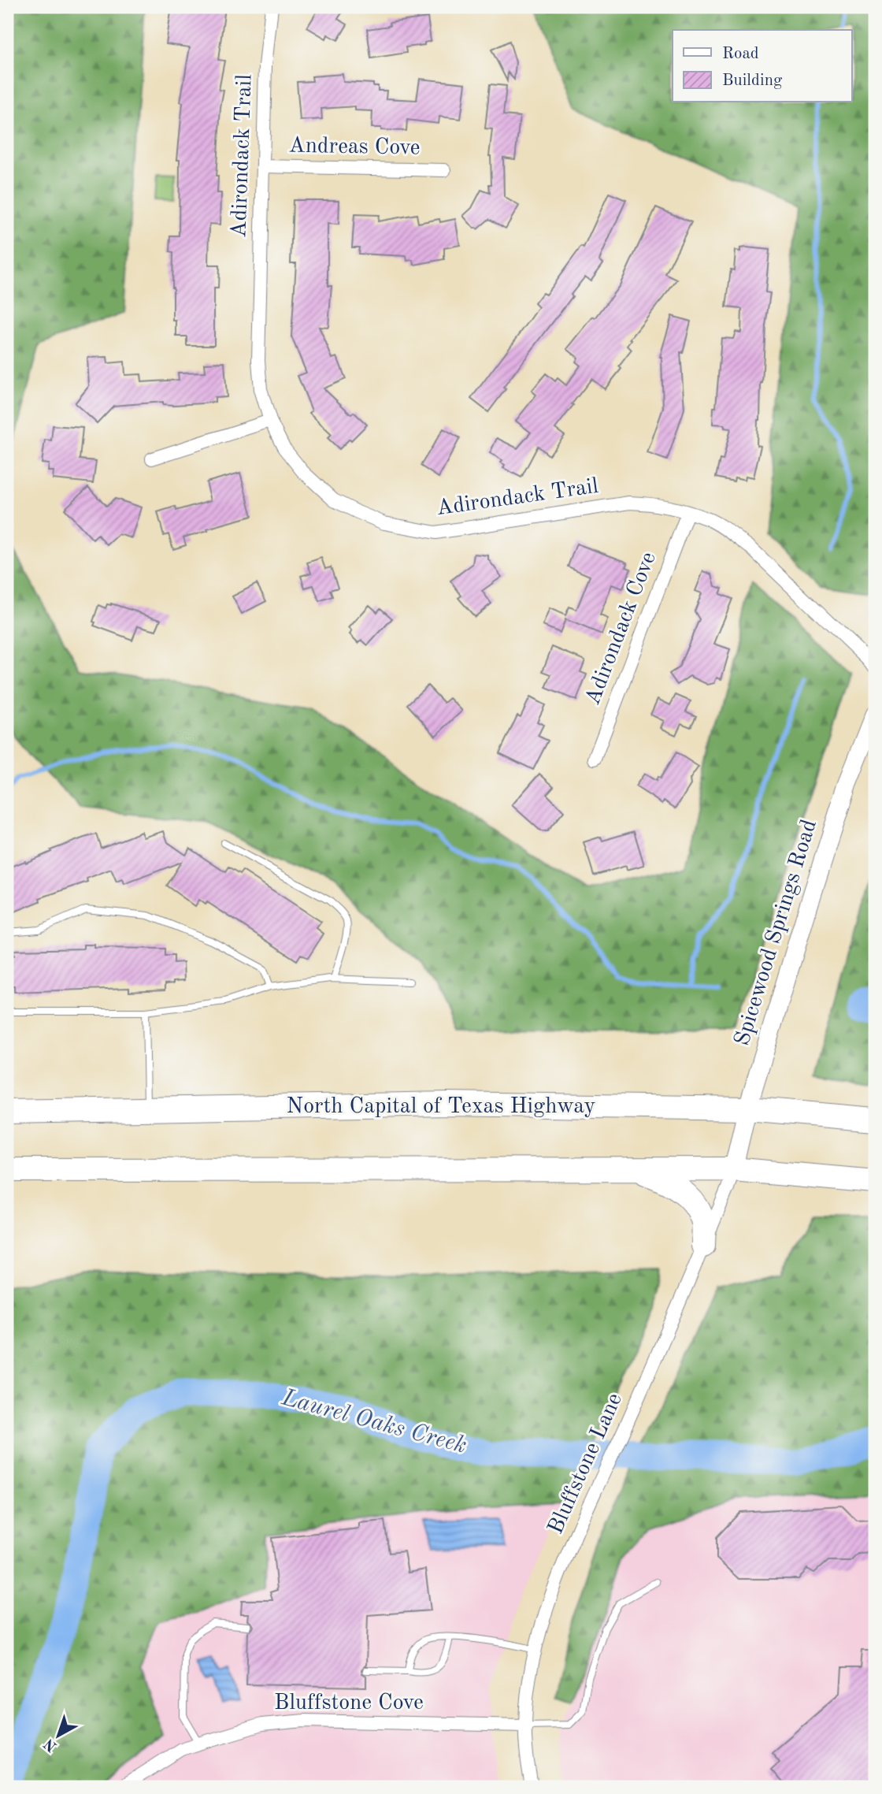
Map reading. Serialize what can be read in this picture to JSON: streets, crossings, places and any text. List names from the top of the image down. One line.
{"streets":{"highway":["North Capital of Texas Highway"],"main road":["Spicewood Springs Road"],"street":["Andreas Cove","Adirondack Trail","Adirondack Cove","Bluffstone Lane","Bluffstone Cove"]},"crossings":[["Andreas Cove","Adirondack Trail"],["Adirondack Trail","Adirondack Cove"],["Spicewood Springs Road","North Capital of Texas Highway"],["Spicewood Springs Road","Bluffstone Lane"],["Bluffstone Lane","Bluffstone Cove"]],"water":["Laurel Oaks Creek"],"legend":["Road","Building"],"north":"bottom left"}
